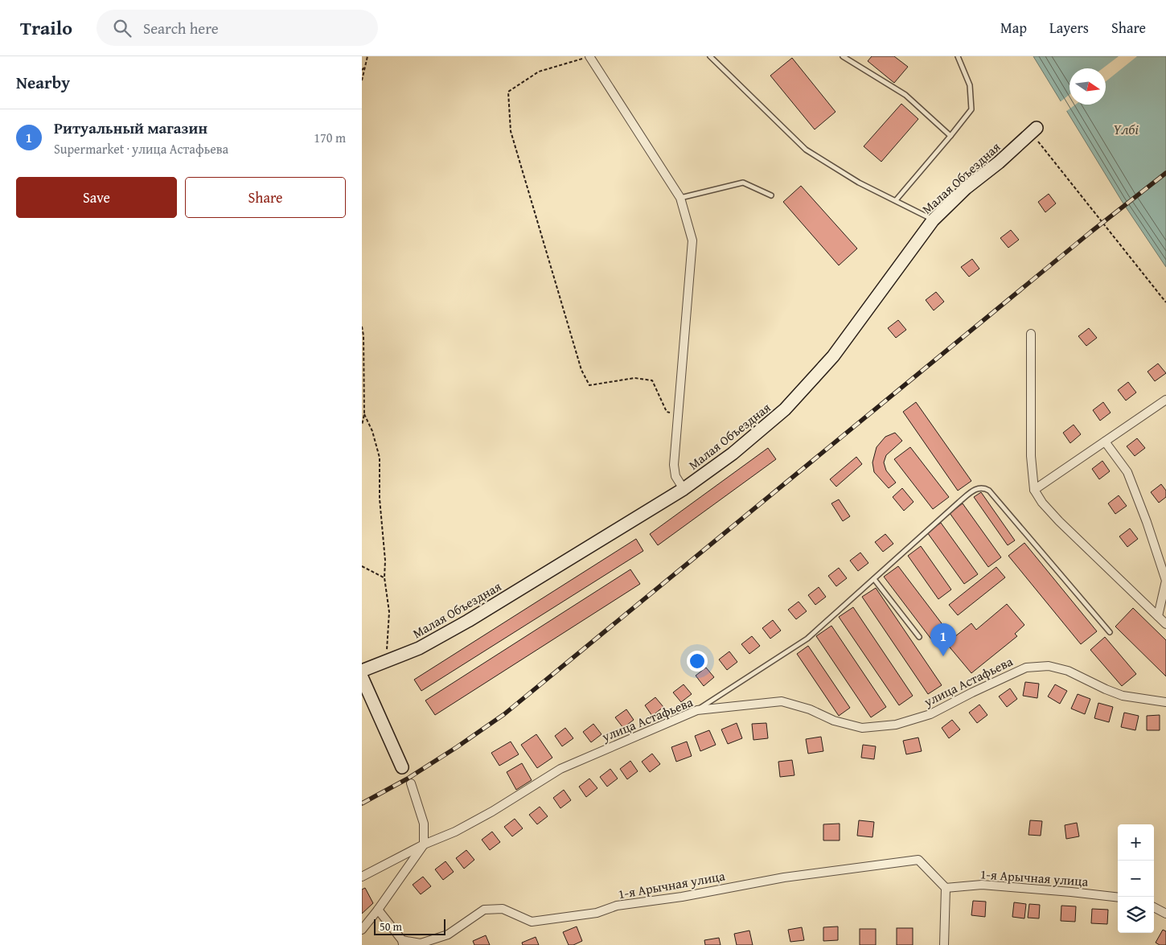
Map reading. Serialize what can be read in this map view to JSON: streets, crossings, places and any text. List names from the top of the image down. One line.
{"streets":{"main road":["Малая Объездная"],"street":["улица Астафьева","1-я Арычная улица"]},"water":["Үлбі"],"scale_bar":"50 m","north":"right","page":{"header":"Trailo","search":"Search here","nav":["Map","Layers","Share"],"heading":"Nearby","list":[{"mark":"1","name":"Ритуальный магазин","note":"Supermarket · улица Астафьева","value":"170 m"}],"buttons":["Save","Share"],"pins":"1","map_buttons":["+","−"],"scale":"50 m"}}
